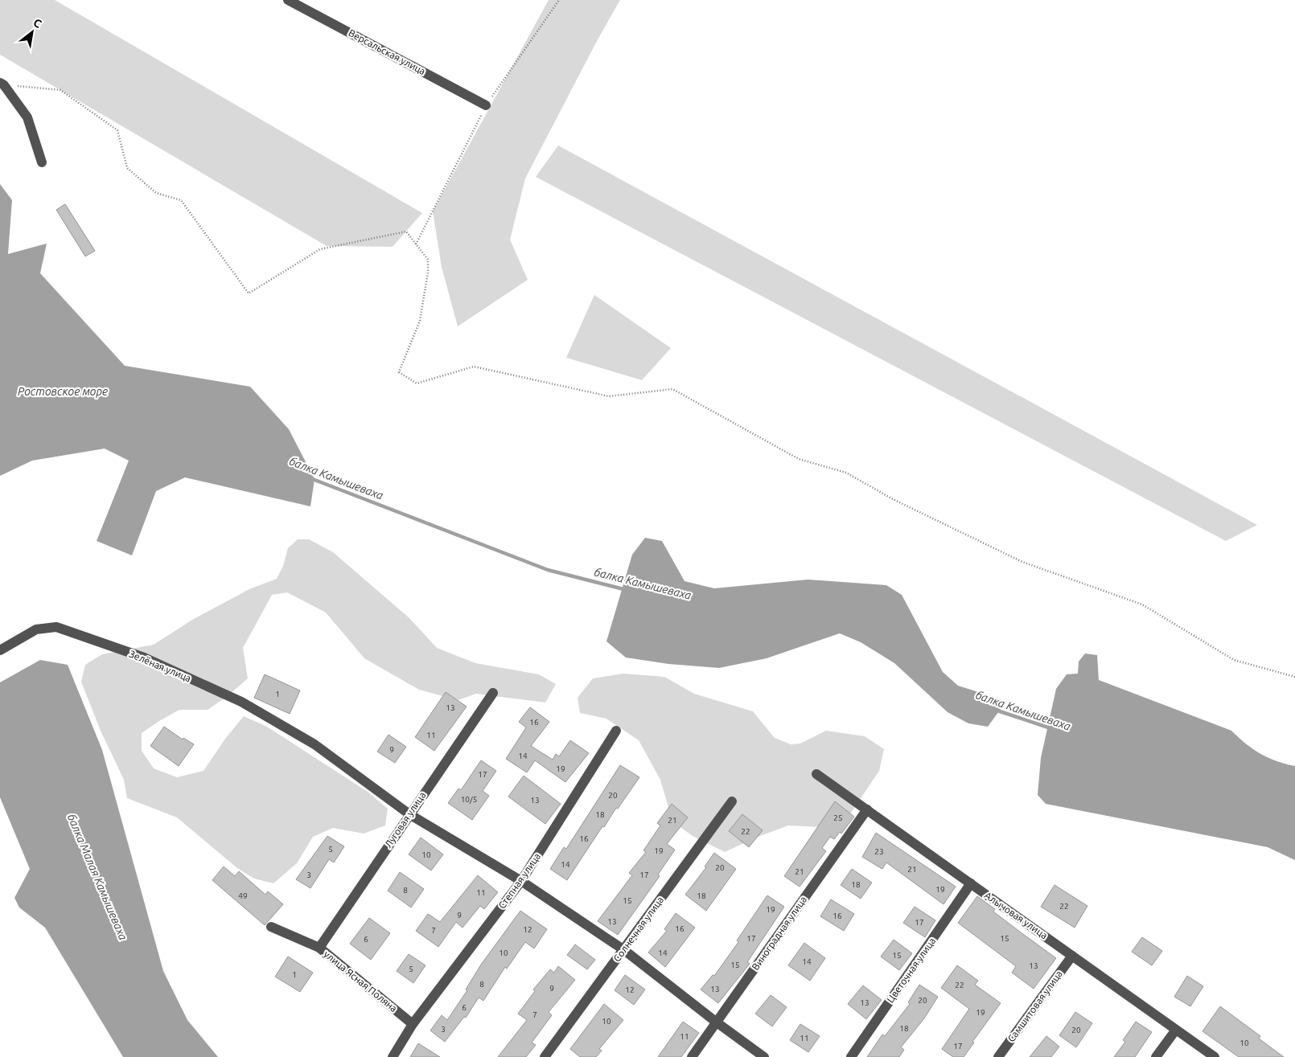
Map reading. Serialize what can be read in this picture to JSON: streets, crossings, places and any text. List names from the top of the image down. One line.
{"streets":{"street":["Версальская улица","Зелёная улица","Луговая улица","Степная улица","Алычовая улица","Солнечная улица","Виноградная улица","Цветочная улица","улица Ясная Поляна","Самшитовая улица"]},"crossings":[["Зелёная улица","Луговая улица"],["Зелёная улица","Степная улица"],["Зелёная улица","Солнечная улица"],["Зелёная улица","Виноградная улица"],["Луговая улица","улица Ясная Поляна"],["Степная улица","улица Ясная Поляна"],["Алычовая улица","Виноградная улица"],["Алычовая улица","Цветочная улица"],["Алычовая улица","Самшитовая улица"]],"water":["Ростовское море","балка Камышеваха","балка Малая Камышеваха"],"house_numbers":["1","13","16","11","9","14","19","17","20","10/5","13","18","25","21","22","16","5","19","23","10","14","20","21","21","3","17","18","19","8","11","49","18","15","22","19","9","16","13","17","16","12","7","17","15","6","10","14","15","14","15","13","5","1","8","22","9","13","12","20","13","6","19","7","10","18","3","20","11","11","10","17"],"north":"top right"}
